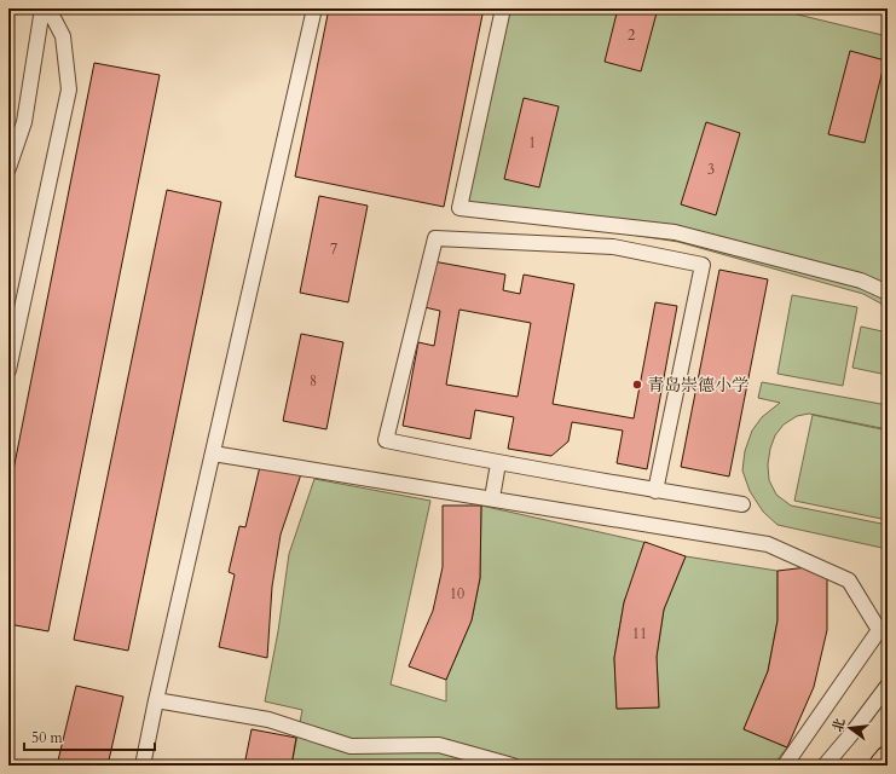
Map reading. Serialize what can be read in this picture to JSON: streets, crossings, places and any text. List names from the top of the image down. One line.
{"places":["青岛崇德小学"],"house_numbers":["2","1","3","7","8","10","11"],"scale_bar":"50 m","north":"left"}
